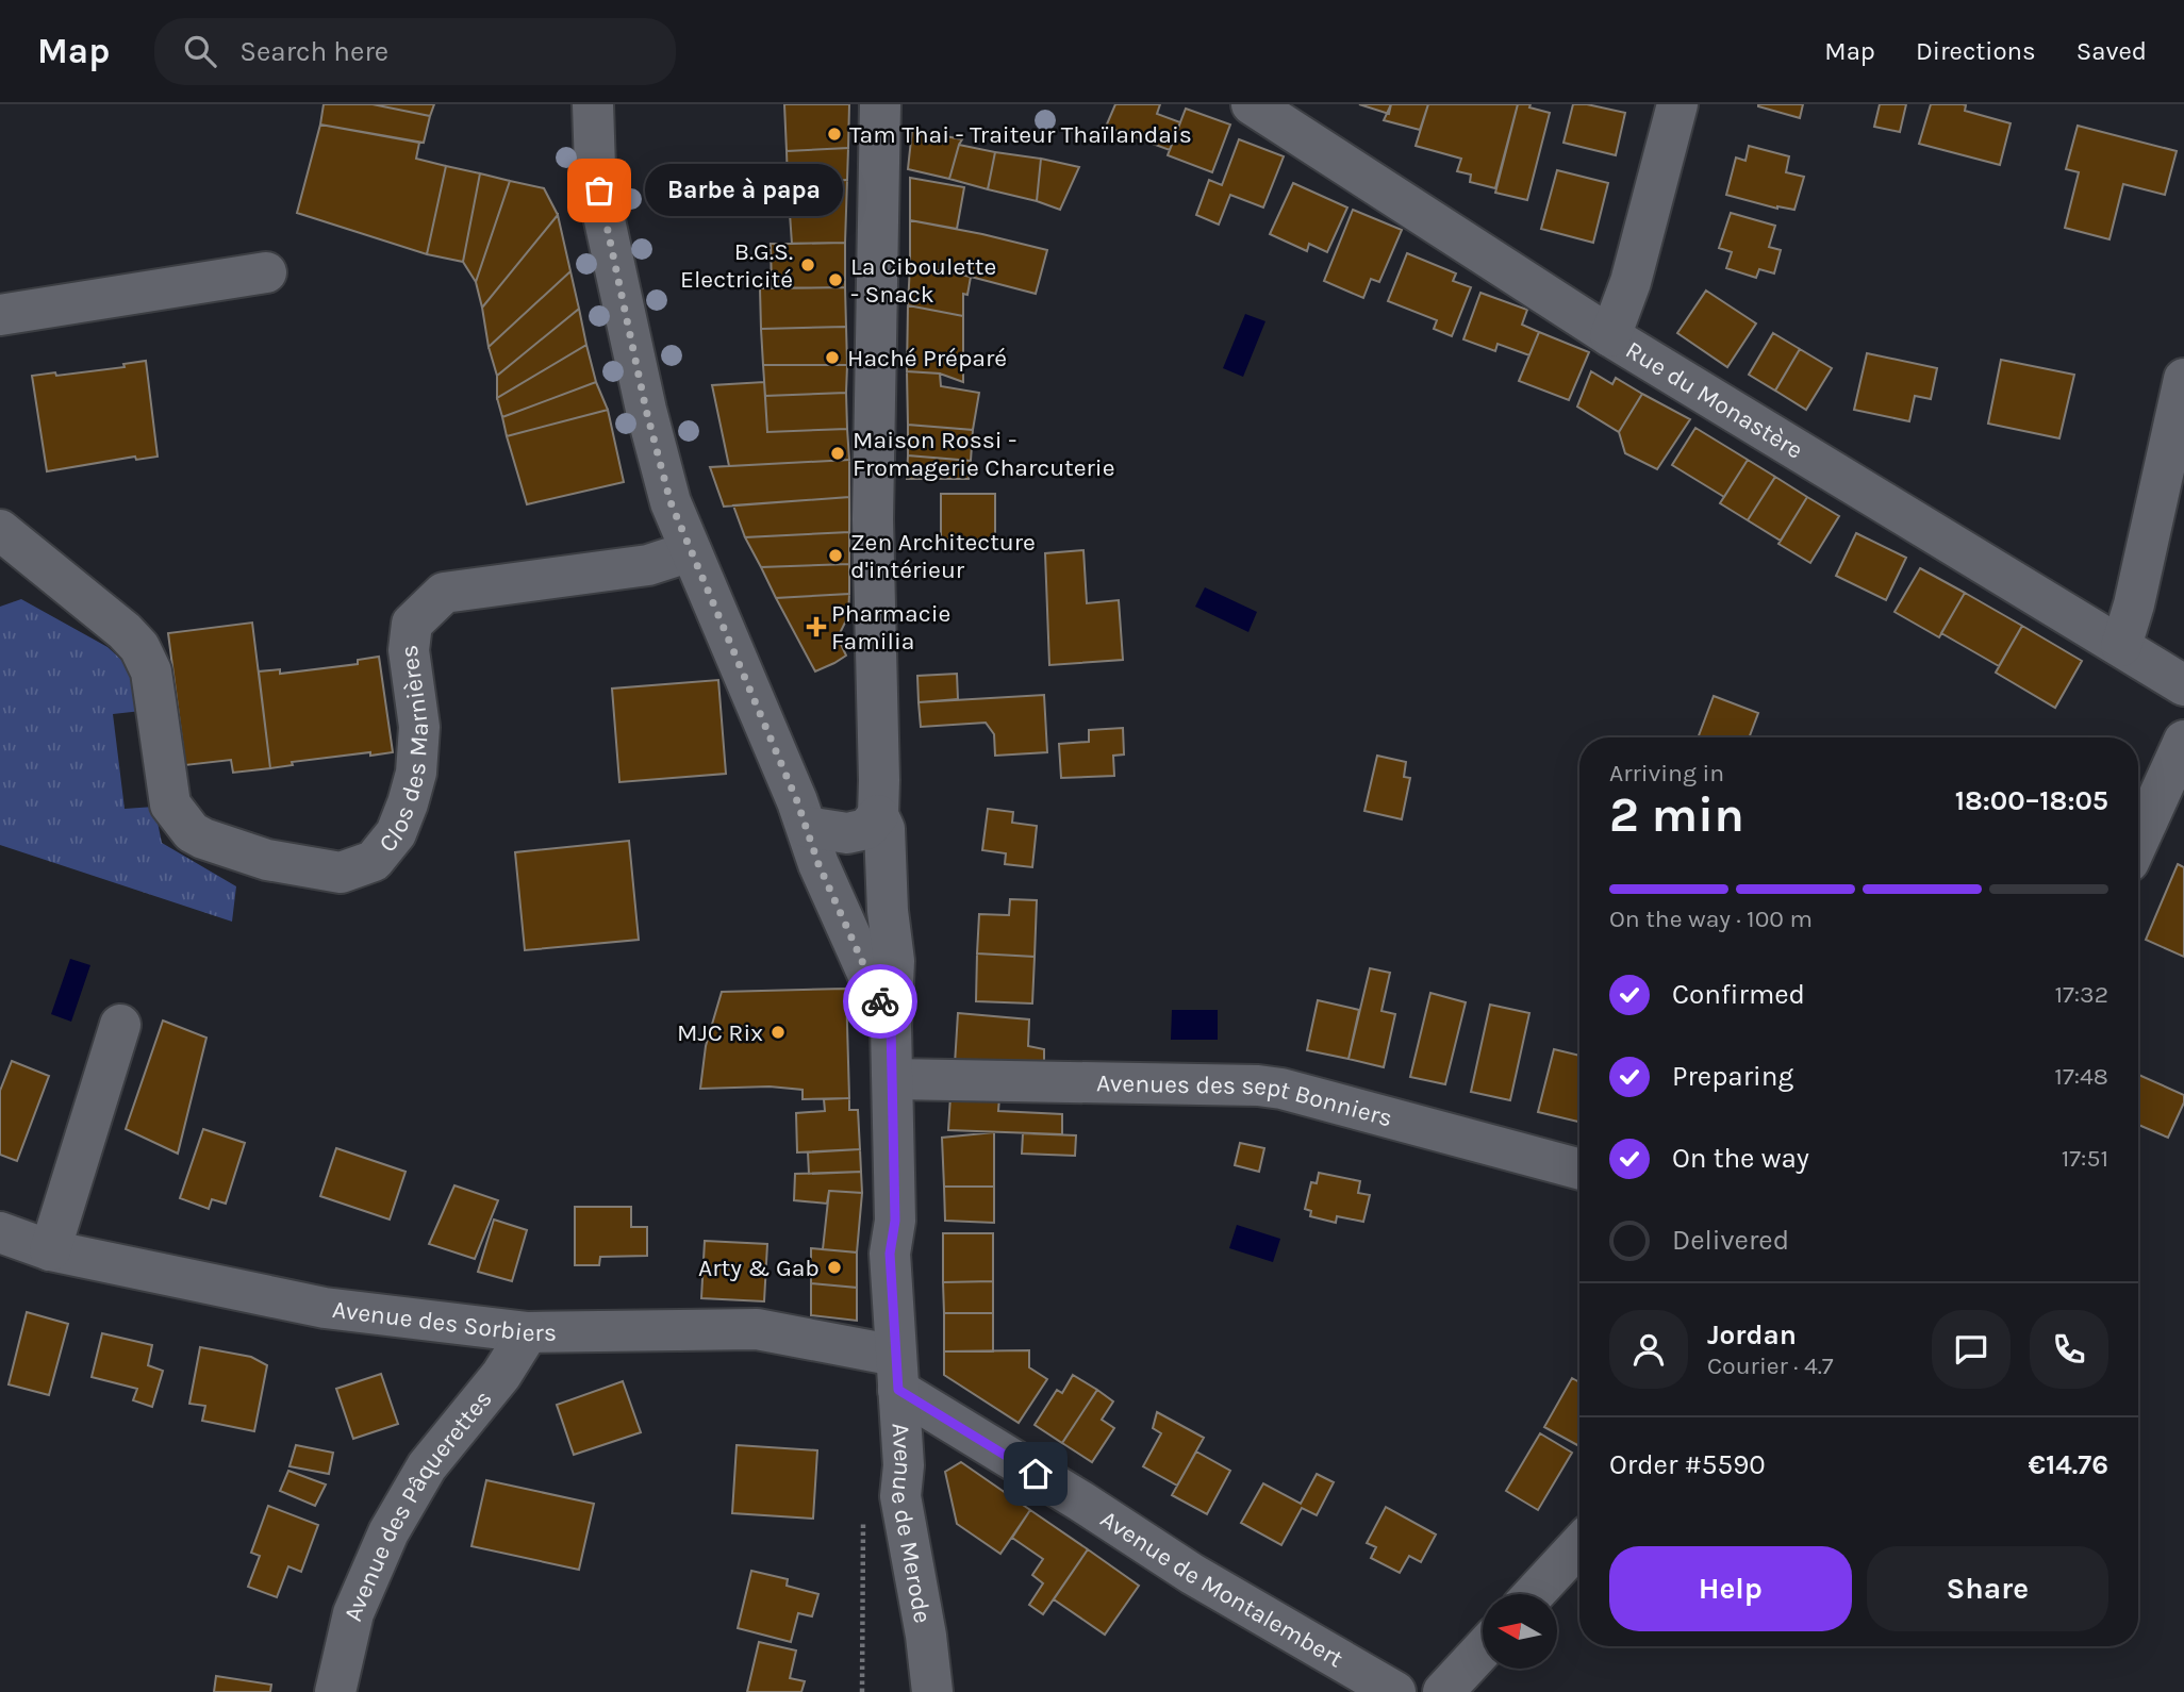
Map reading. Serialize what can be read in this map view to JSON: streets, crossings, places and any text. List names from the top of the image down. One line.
{"streets":{"street":["Rue du Monastère","Clos des Marnières","Avenues des sept Bonniers","Avenue des Sorbiers","Avenue des Pâquerettes","Avenue de Merode","Avenue de Montalembert"]},"crossings":[["Avenues des sept Bonniers","Avenue de Merode"],["Avenue des Sorbiers","Avenue des Pâquerettes"],["Avenue des Sorbiers","Avenue de Merode"],["Avenue des Sorbiers","Avenue de Montalembert"],["Avenue de Merode","Avenue de Montalembert"]],"places":{"other":["Tam Thai - Traiteur Thaïlandais","Barbe à papa","B.G.S. Electricité","La Ciboulette - Snack","Haché Préparé","Maison Rossi - Fromagerie Charcuterie","Zen Architecture d'intérieur","MJC Rix","Arty & Gab"],"health":["Pharmacie Familia"]},"north":"left","page":{"header":"Map","search":"Search here","nav":["Map","Directions","Saved"],"bubble":"Barbe à papa","heading":["2 min","Arriving in","18:00–18:05"],"panel":["Jordan","Courier · 4.7","Order #5590","€14.76"],"bar":"On the way · 100 m","list":[["Confirmed","17:32"],["Preparing","17:48"],["On the way","17:51"],"Delivered"],"buttons":["Help","Share"]}}
